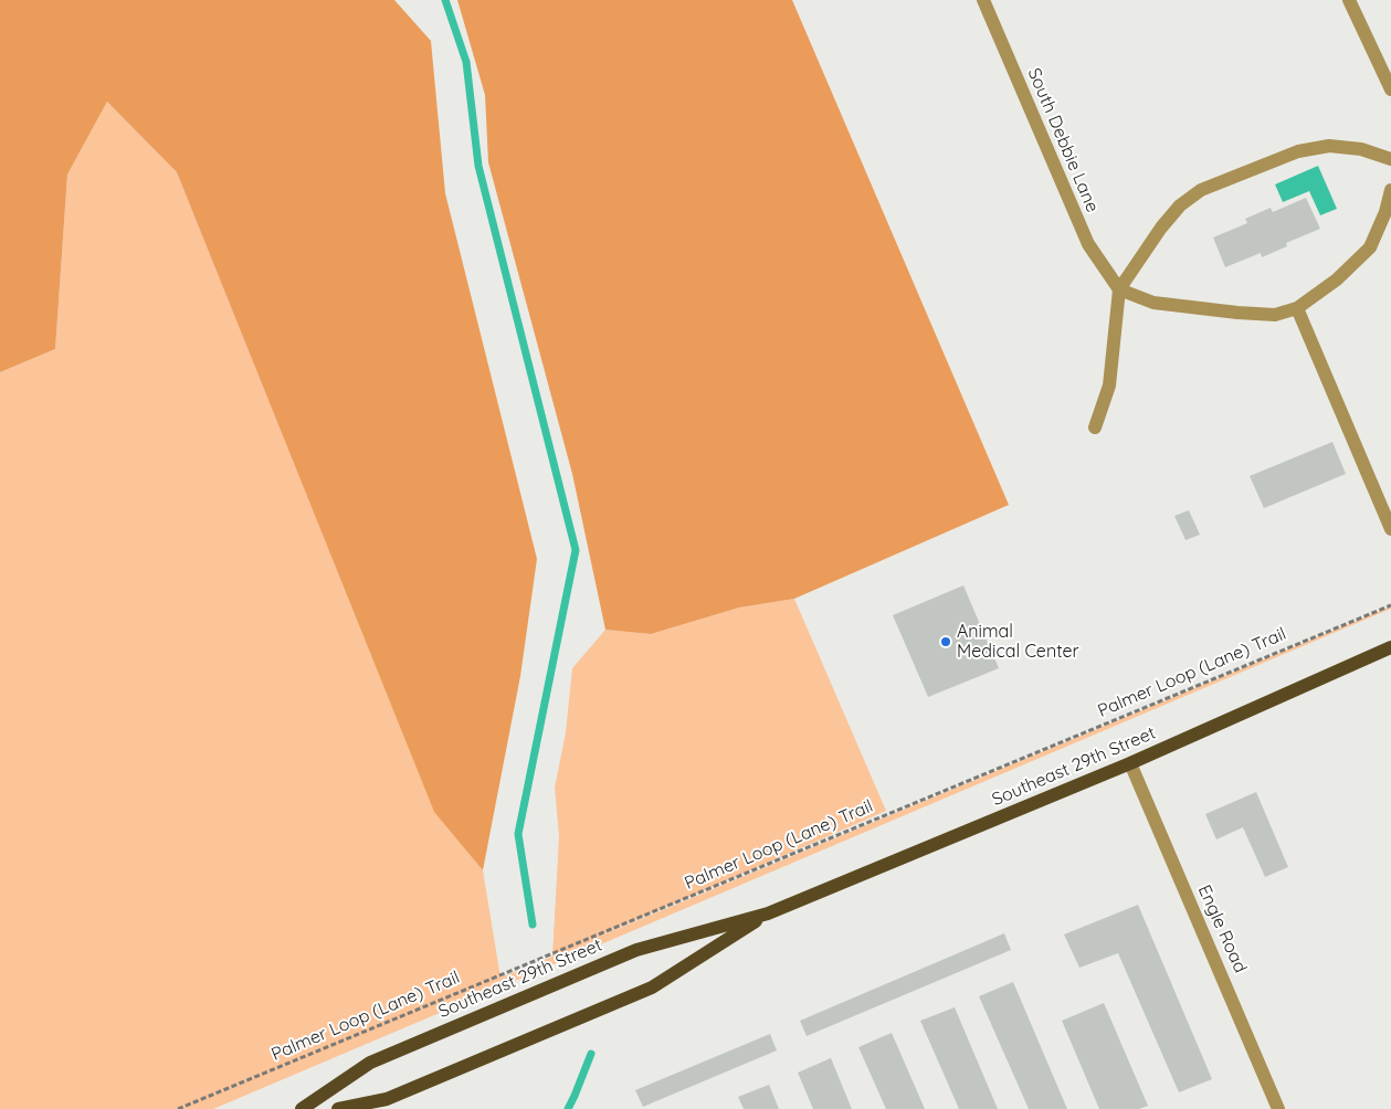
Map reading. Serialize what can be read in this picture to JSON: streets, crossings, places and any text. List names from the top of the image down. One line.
{"streets":{"main road":["Southeast 29th Street"],"street":["South Debbie Lane","Engle Road"],"path":["Palmer Loop (Lane) Trail"]},"crossings":[["Southeast 29th Street","Engle Road"]],"places":["Animal Medical Center"]}
